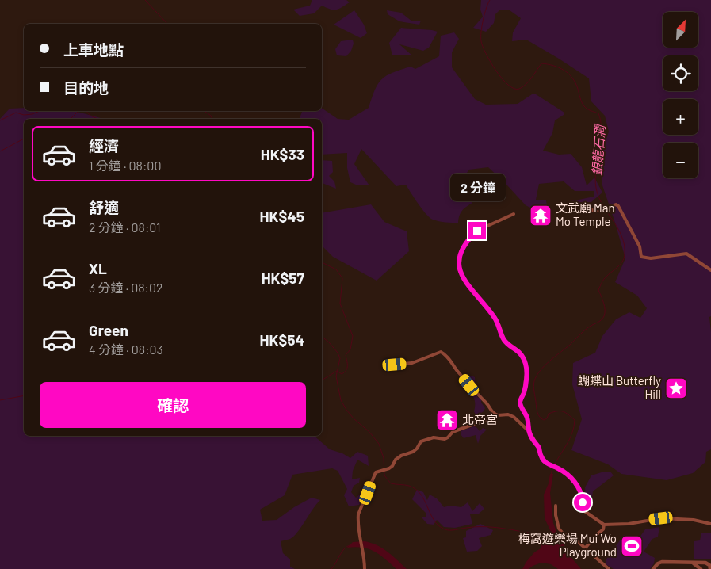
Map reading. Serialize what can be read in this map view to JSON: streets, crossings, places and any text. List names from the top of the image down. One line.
{"water":["銀龍石澗"],"places":{"temple":["文武廟 Man Mo Temple","北帝宮"],"place":["蝴蝶山 Butterfly Hill"],"sports":["梅窩遊樂場 Mui Wo Playground"]},"north":"top right","page":{"map_buttons":["+","−"],"banner":["上車地點","目的地"],"list":[{"name":"經濟","note":"1 分鐘 · 08:00","value":"HK$33"},{"name":"舒適","note":"2 分鐘 · 08:01","value":"HK$45"},{"name":"XL","note":"3 分鐘 · 08:02","value":"HK$57"},{"name":"Green","note":"4 分鐘 · 08:03","value":"HK$54"}],"bubble":"2 分鐘","buttons":"確認"}}
